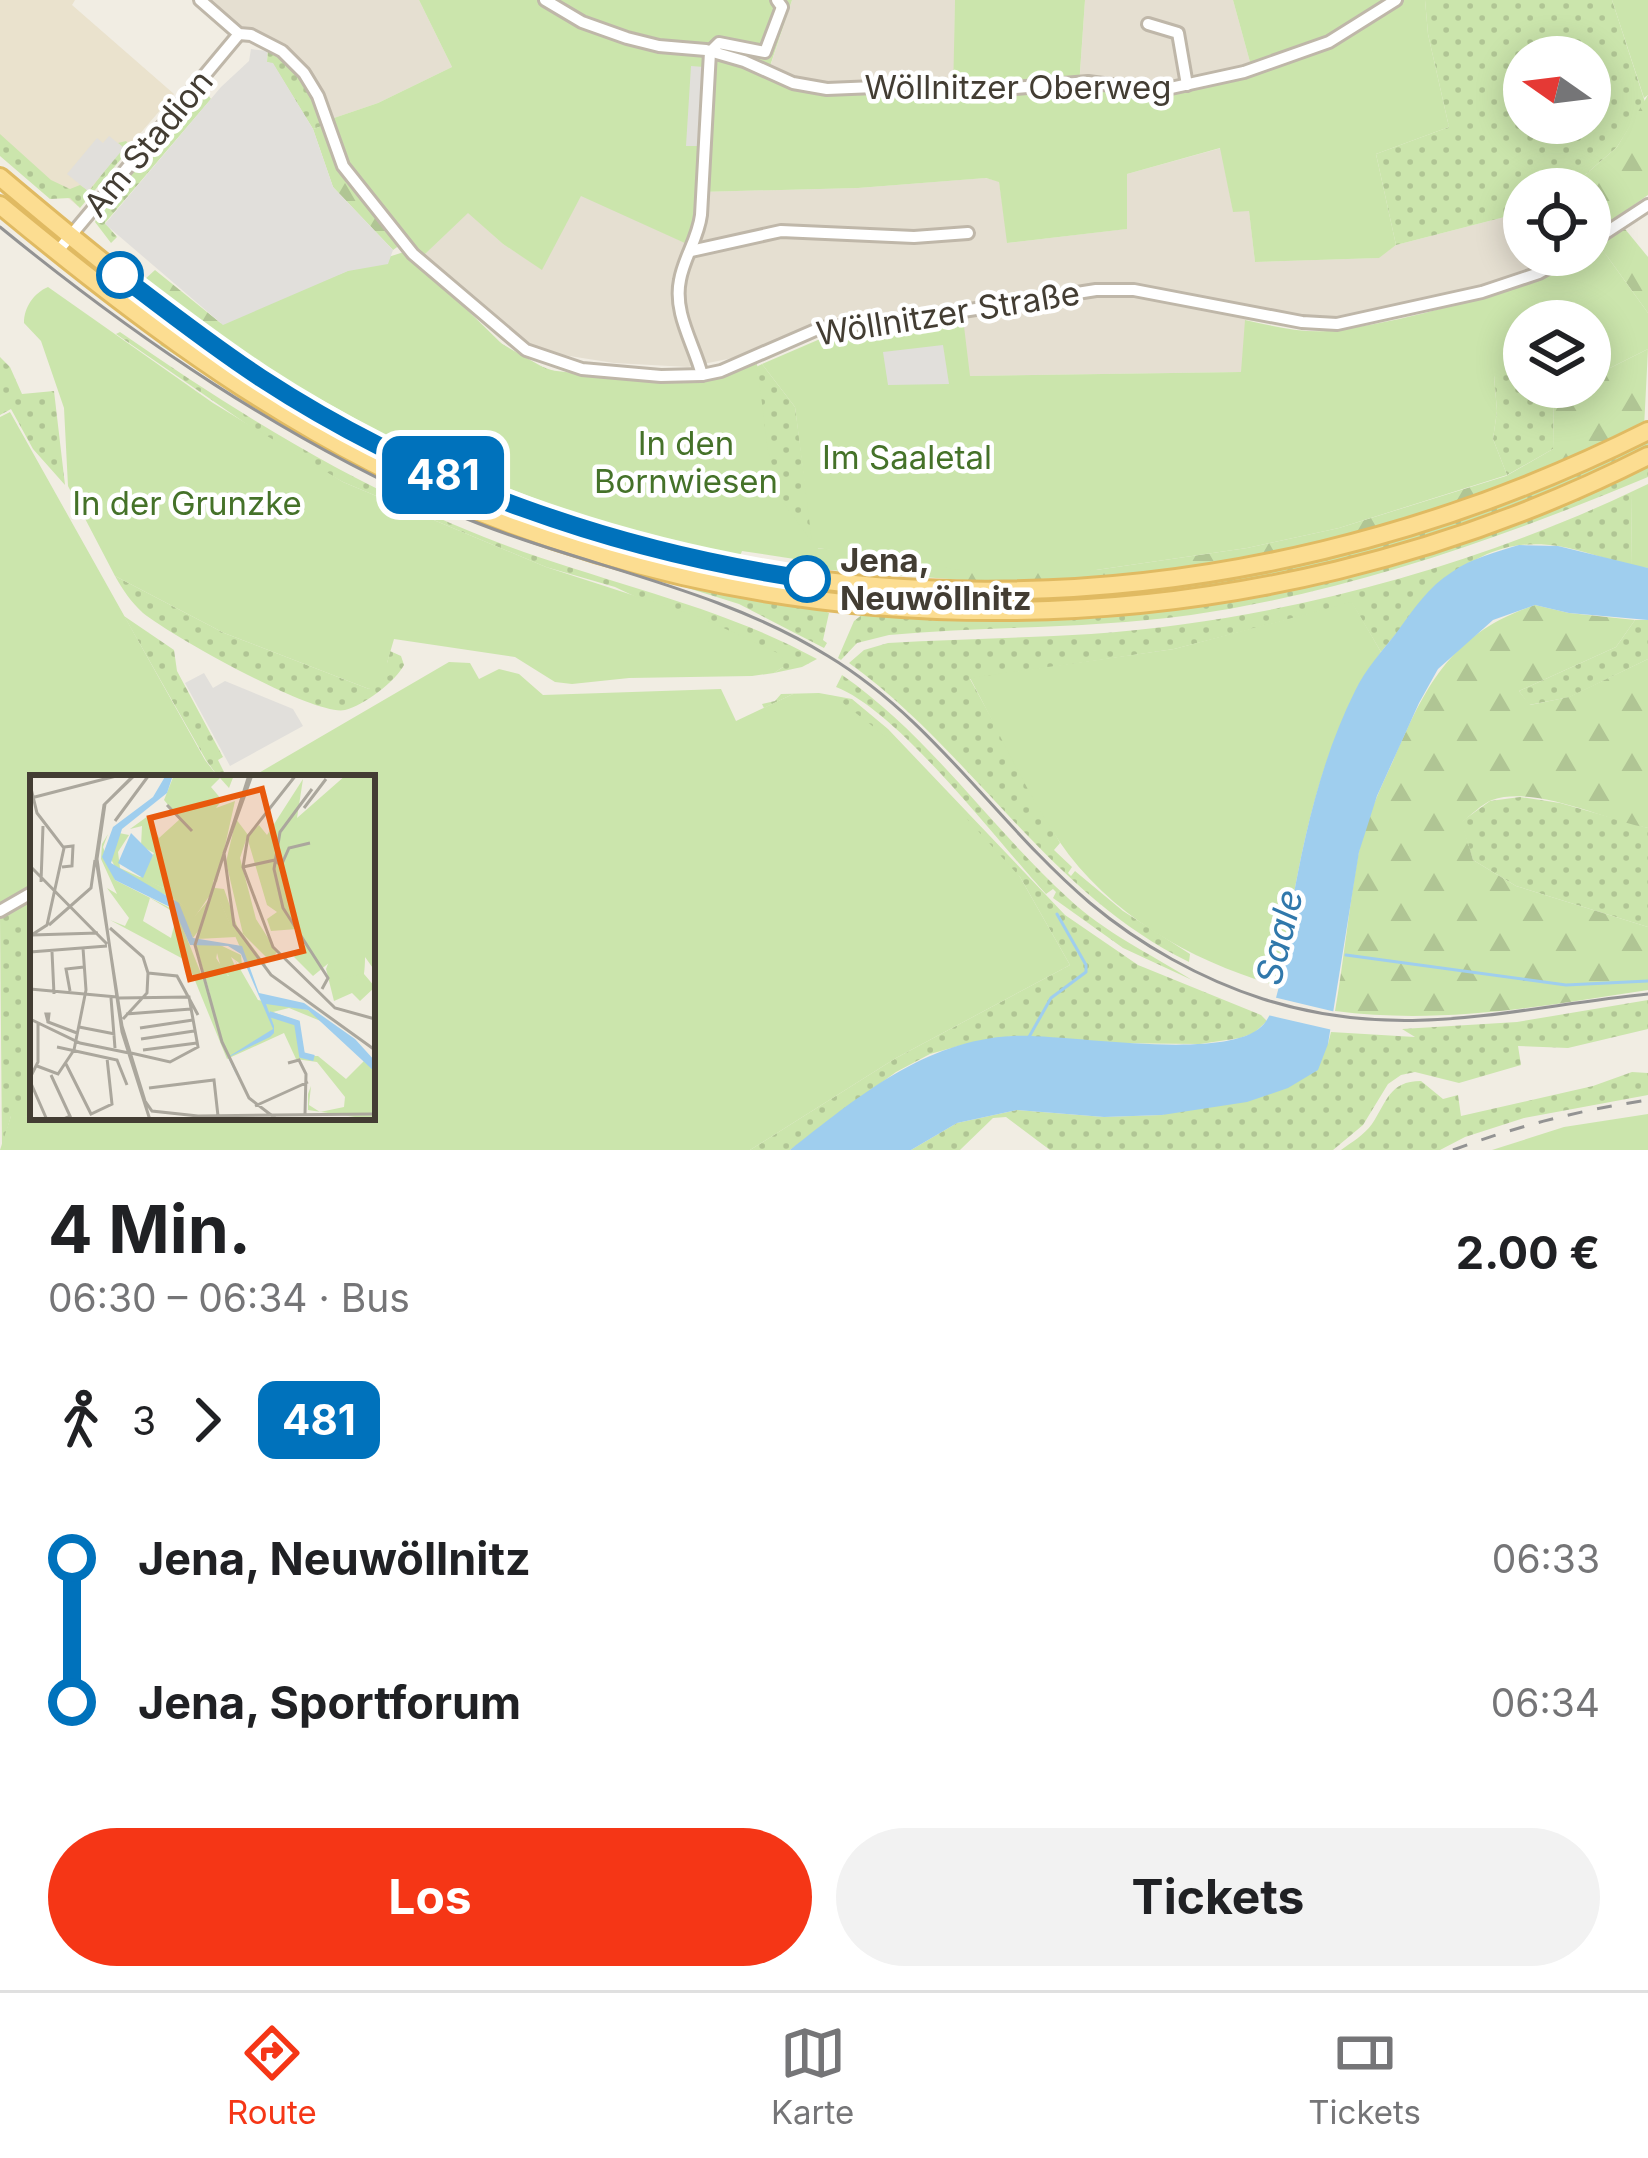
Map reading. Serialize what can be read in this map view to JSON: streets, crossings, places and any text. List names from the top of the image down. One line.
{"streets":{"street":["Wöllnitzer Oberweg","Am Stadion","Wöllnitzer Straße"]},"crossings":[["Am Stadion","Wöllnitzer Straße"]],"water":["Saale"],"parks":["In den Bornwiesen","Im Saaletal","In der Grunzke"],"places":["Jena, Neuwöllnitz"],"lines":["bus line 481"],"north":"left","page":{"on_map":"481","heading":["4 Min.","06:30 – 06:34 · Bus","2.00 €"],"legs":["3","481"],"list":[{"name":"Jena, Neuwöllnitz","value":"06:33"},{"name":"Jena, Sportforum","value":"06:34"}],"buttons":["Los","Tickets"],"tabs":["Route","Karte","Tickets"]}}
